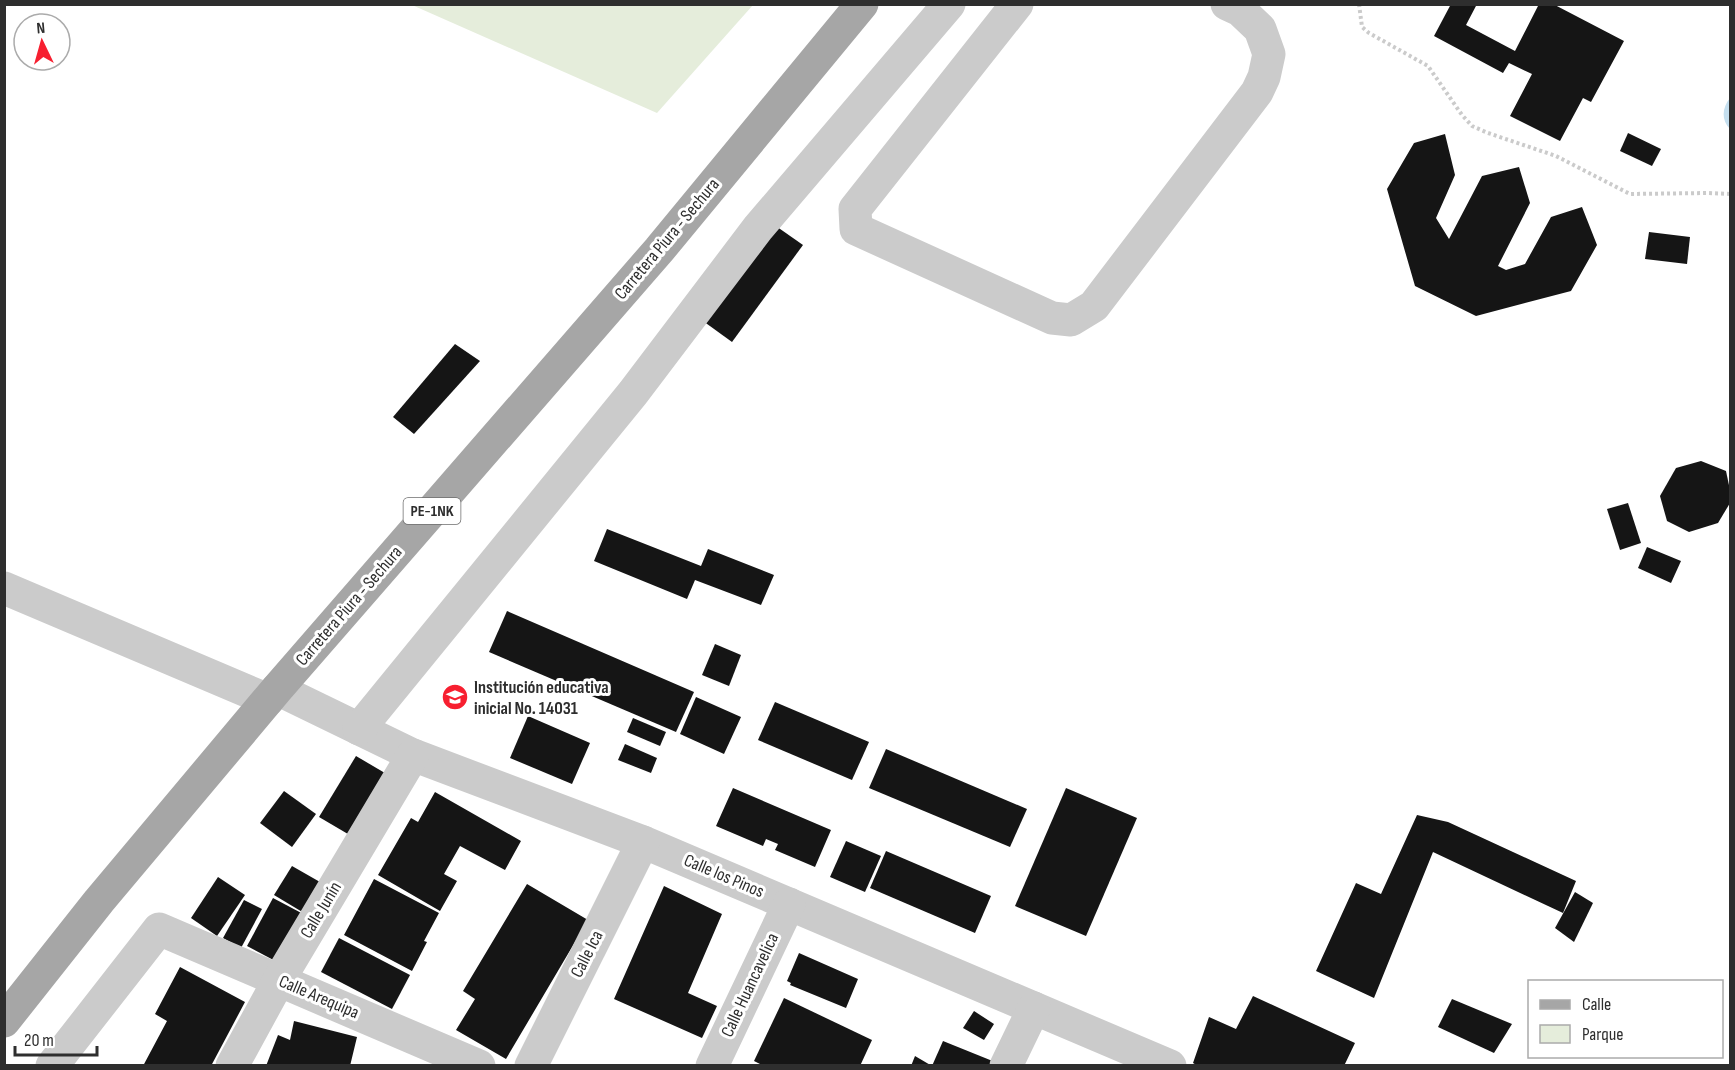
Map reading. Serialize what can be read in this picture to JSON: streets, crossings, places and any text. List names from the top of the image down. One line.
{"streets":{"main road":["Carretera Piura - Sechura","PE-1NK"],"street":["Calle los Pinos","Calle Junín","Calle Ica","Calle Huancavelica","Calle Arequipa"]},"crossings":[["Carretera Piura - Sechura","Calle los Pinos"],["Calle los Pinos","Calle Junín"],["Calle los Pinos","Calle Ica"],["Calle los Pinos","Calle Huancavelica"],["Calle Junín","Calle Arequipa"]],"places":{"school or university":["Institución educativa inicial No. 14031"]},"legend":["Calle","Parque"],"scale_bar":"20 m","north":"top"}
